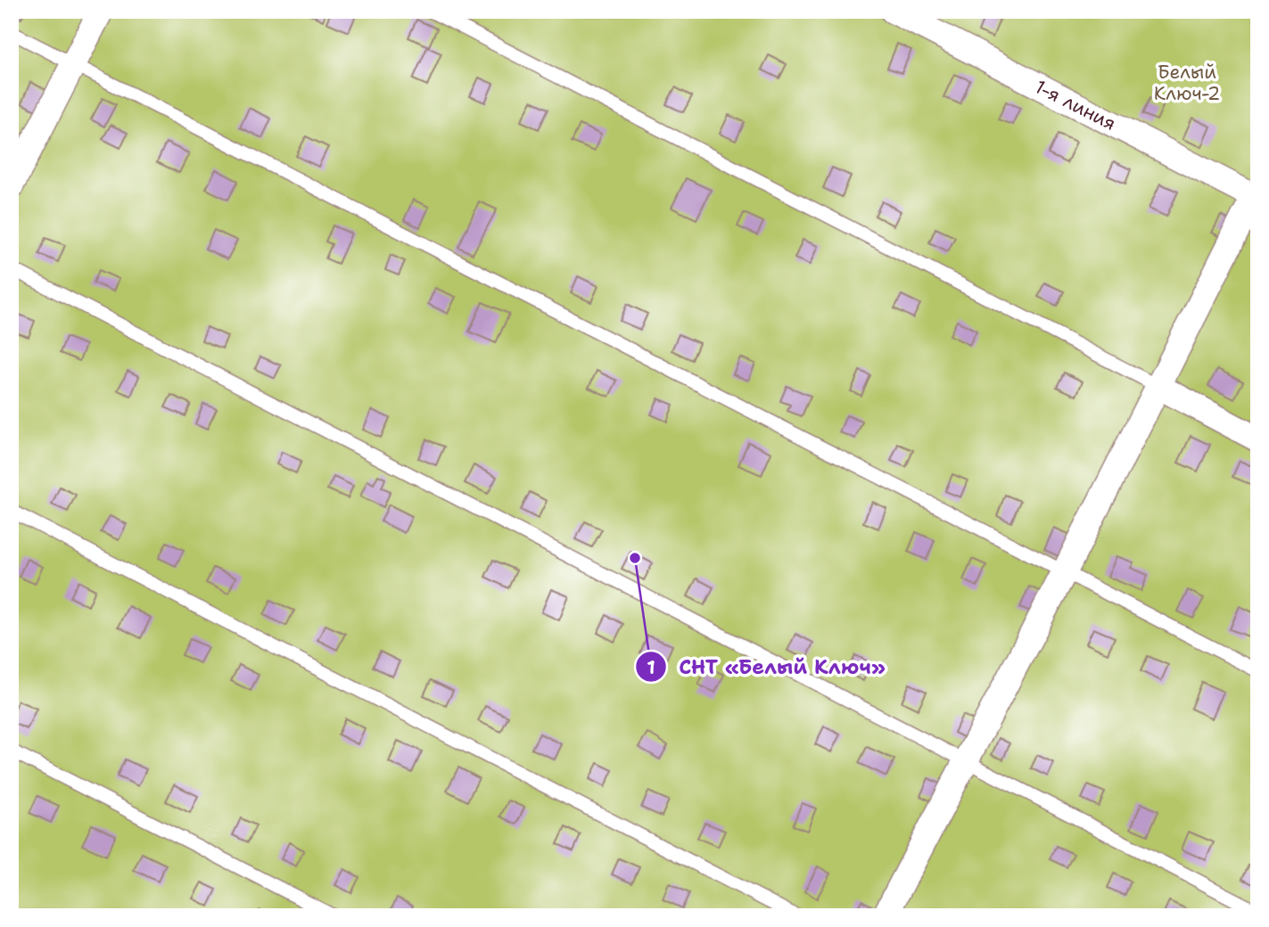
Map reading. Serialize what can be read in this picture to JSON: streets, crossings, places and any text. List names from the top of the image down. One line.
{"streets":{"street":["1-я линия"]},"parks":["Белый Ключ-2"],"places":["СНТ «Белый Ключ»"]}
